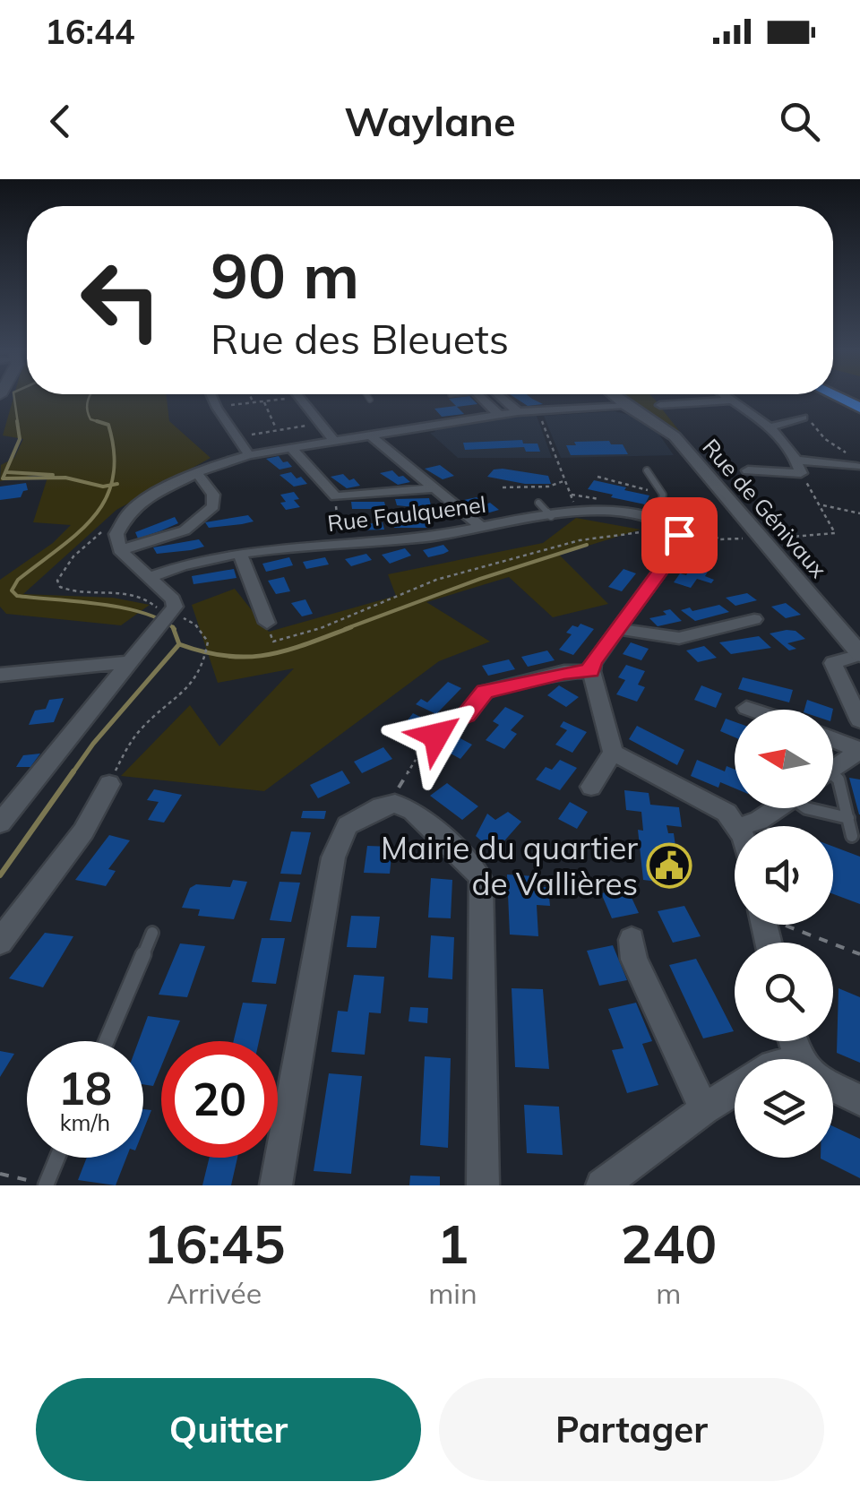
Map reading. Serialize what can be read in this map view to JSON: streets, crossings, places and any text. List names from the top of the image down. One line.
{"streets":{"street":["Rue de Génivaux","Rue Faulquenel"]},"places":{"public building":["Mairie du quartier de Vallières"]},"north":"left","page":{"status":"16:44","header":"Waylane","turn":["90 m","Rue des Bleuets"],"speed":"18 km/h","limit":"20","eta":["16:45","Arrivée","1","min","240","m"],"buttons":["Quitter","Partager"]}}
